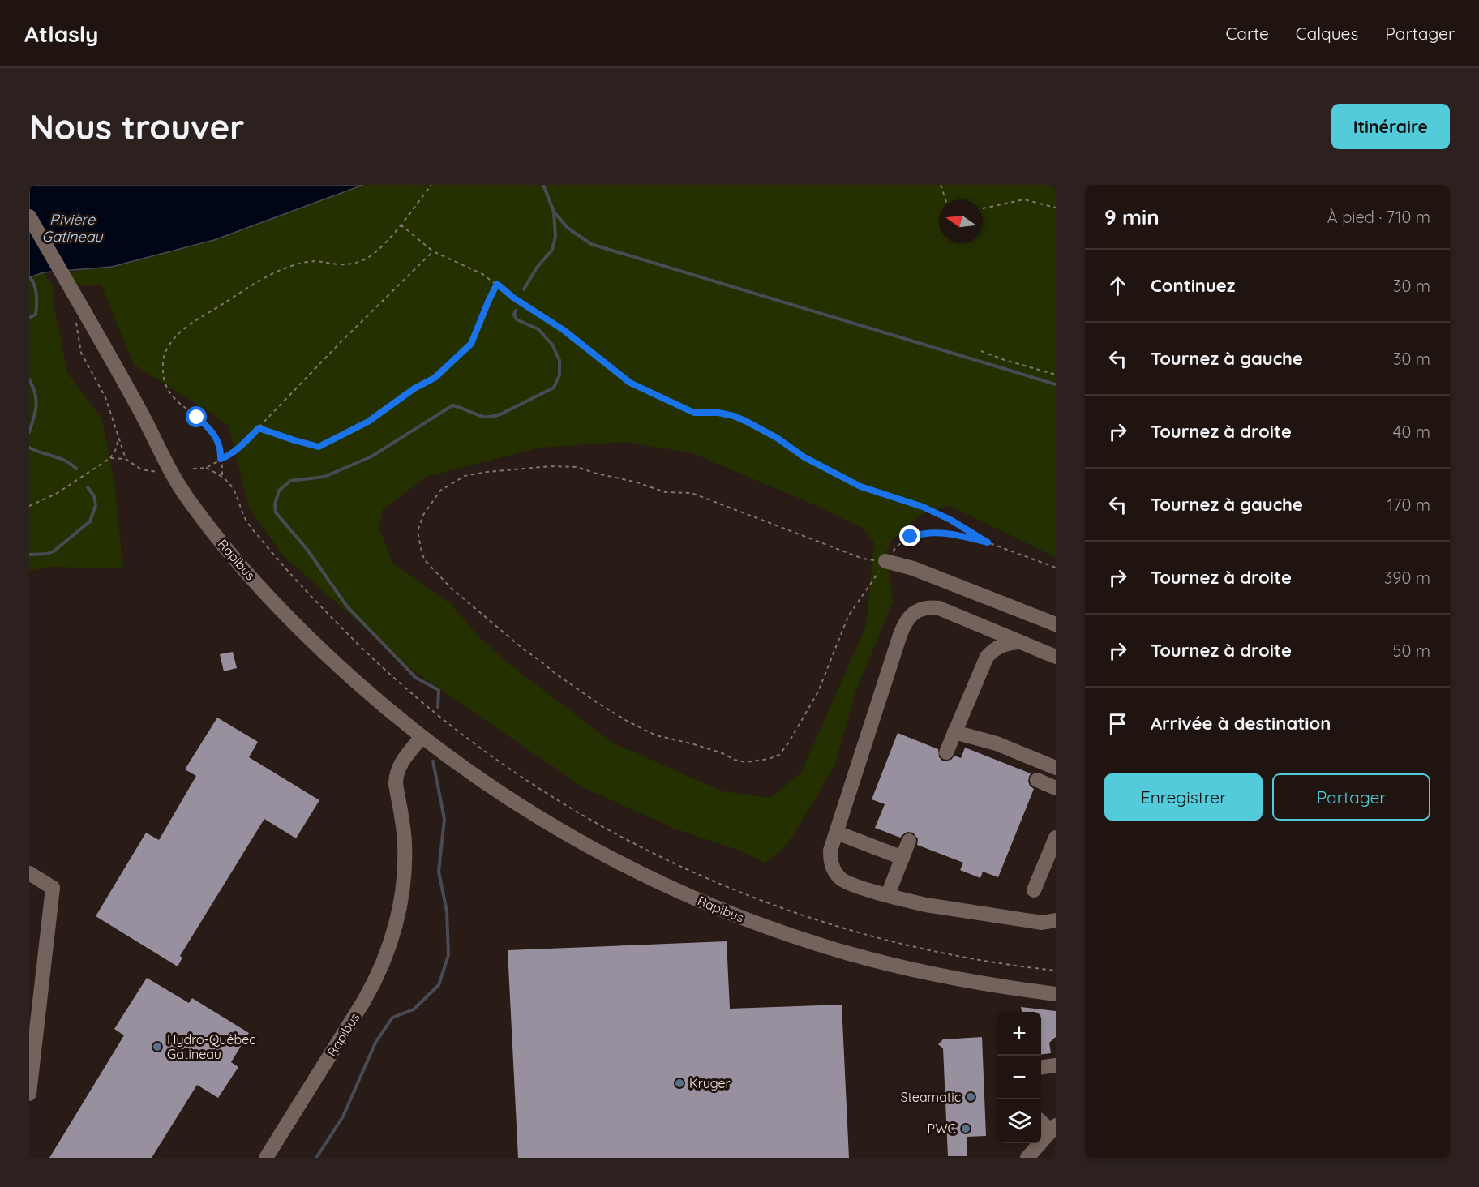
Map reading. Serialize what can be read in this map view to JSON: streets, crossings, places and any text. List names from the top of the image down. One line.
{"streets":{"street":["Rapibus"]},"water":["Rivière Gatineau"],"places":["Hydro-Québec Gatineau","Kruger","Steamatic","PWC"],"north":"left","page":{"header":"Atlasly","nav":["Carte","Calques","Partager"],"buttons":["Itinéraire",["Enregistrer","Partager"]],"title":"Nous trouver","heading":["9 min","À pied · 710 m"],"list":[["Continuez","30 m"],["Tournez à gauche","30 m"],["Tournez à droite","40 m"],["Tournez à gauche","170 m"],["Tournez à droite","390 m"],["Tournez à droite","50 m"],"Arrivée à destination"],"map_buttons":["+","−"]}}
